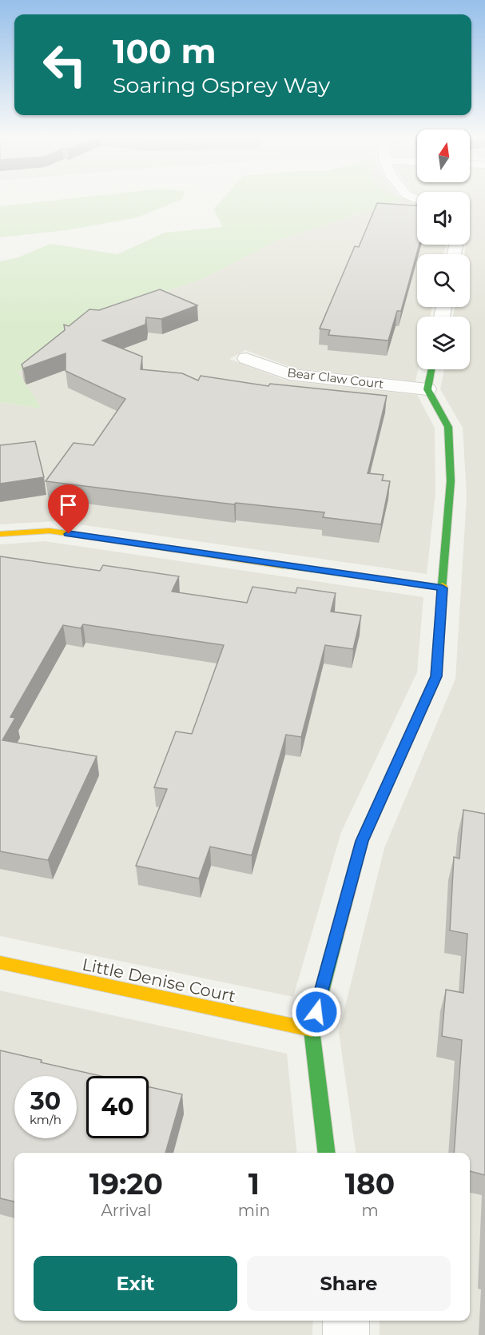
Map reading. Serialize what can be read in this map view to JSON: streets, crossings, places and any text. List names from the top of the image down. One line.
{"streets":{"street":["Bear Claw Court","Little Denise Court"]},"north":"top","page":{"turn":["100 m","Soaring Osprey Way"],"speed":"30 km/h","limit":"40","eta":["19:20","Arrival","1","min","180","m"],"buttons":["Exit","Share"]}}
